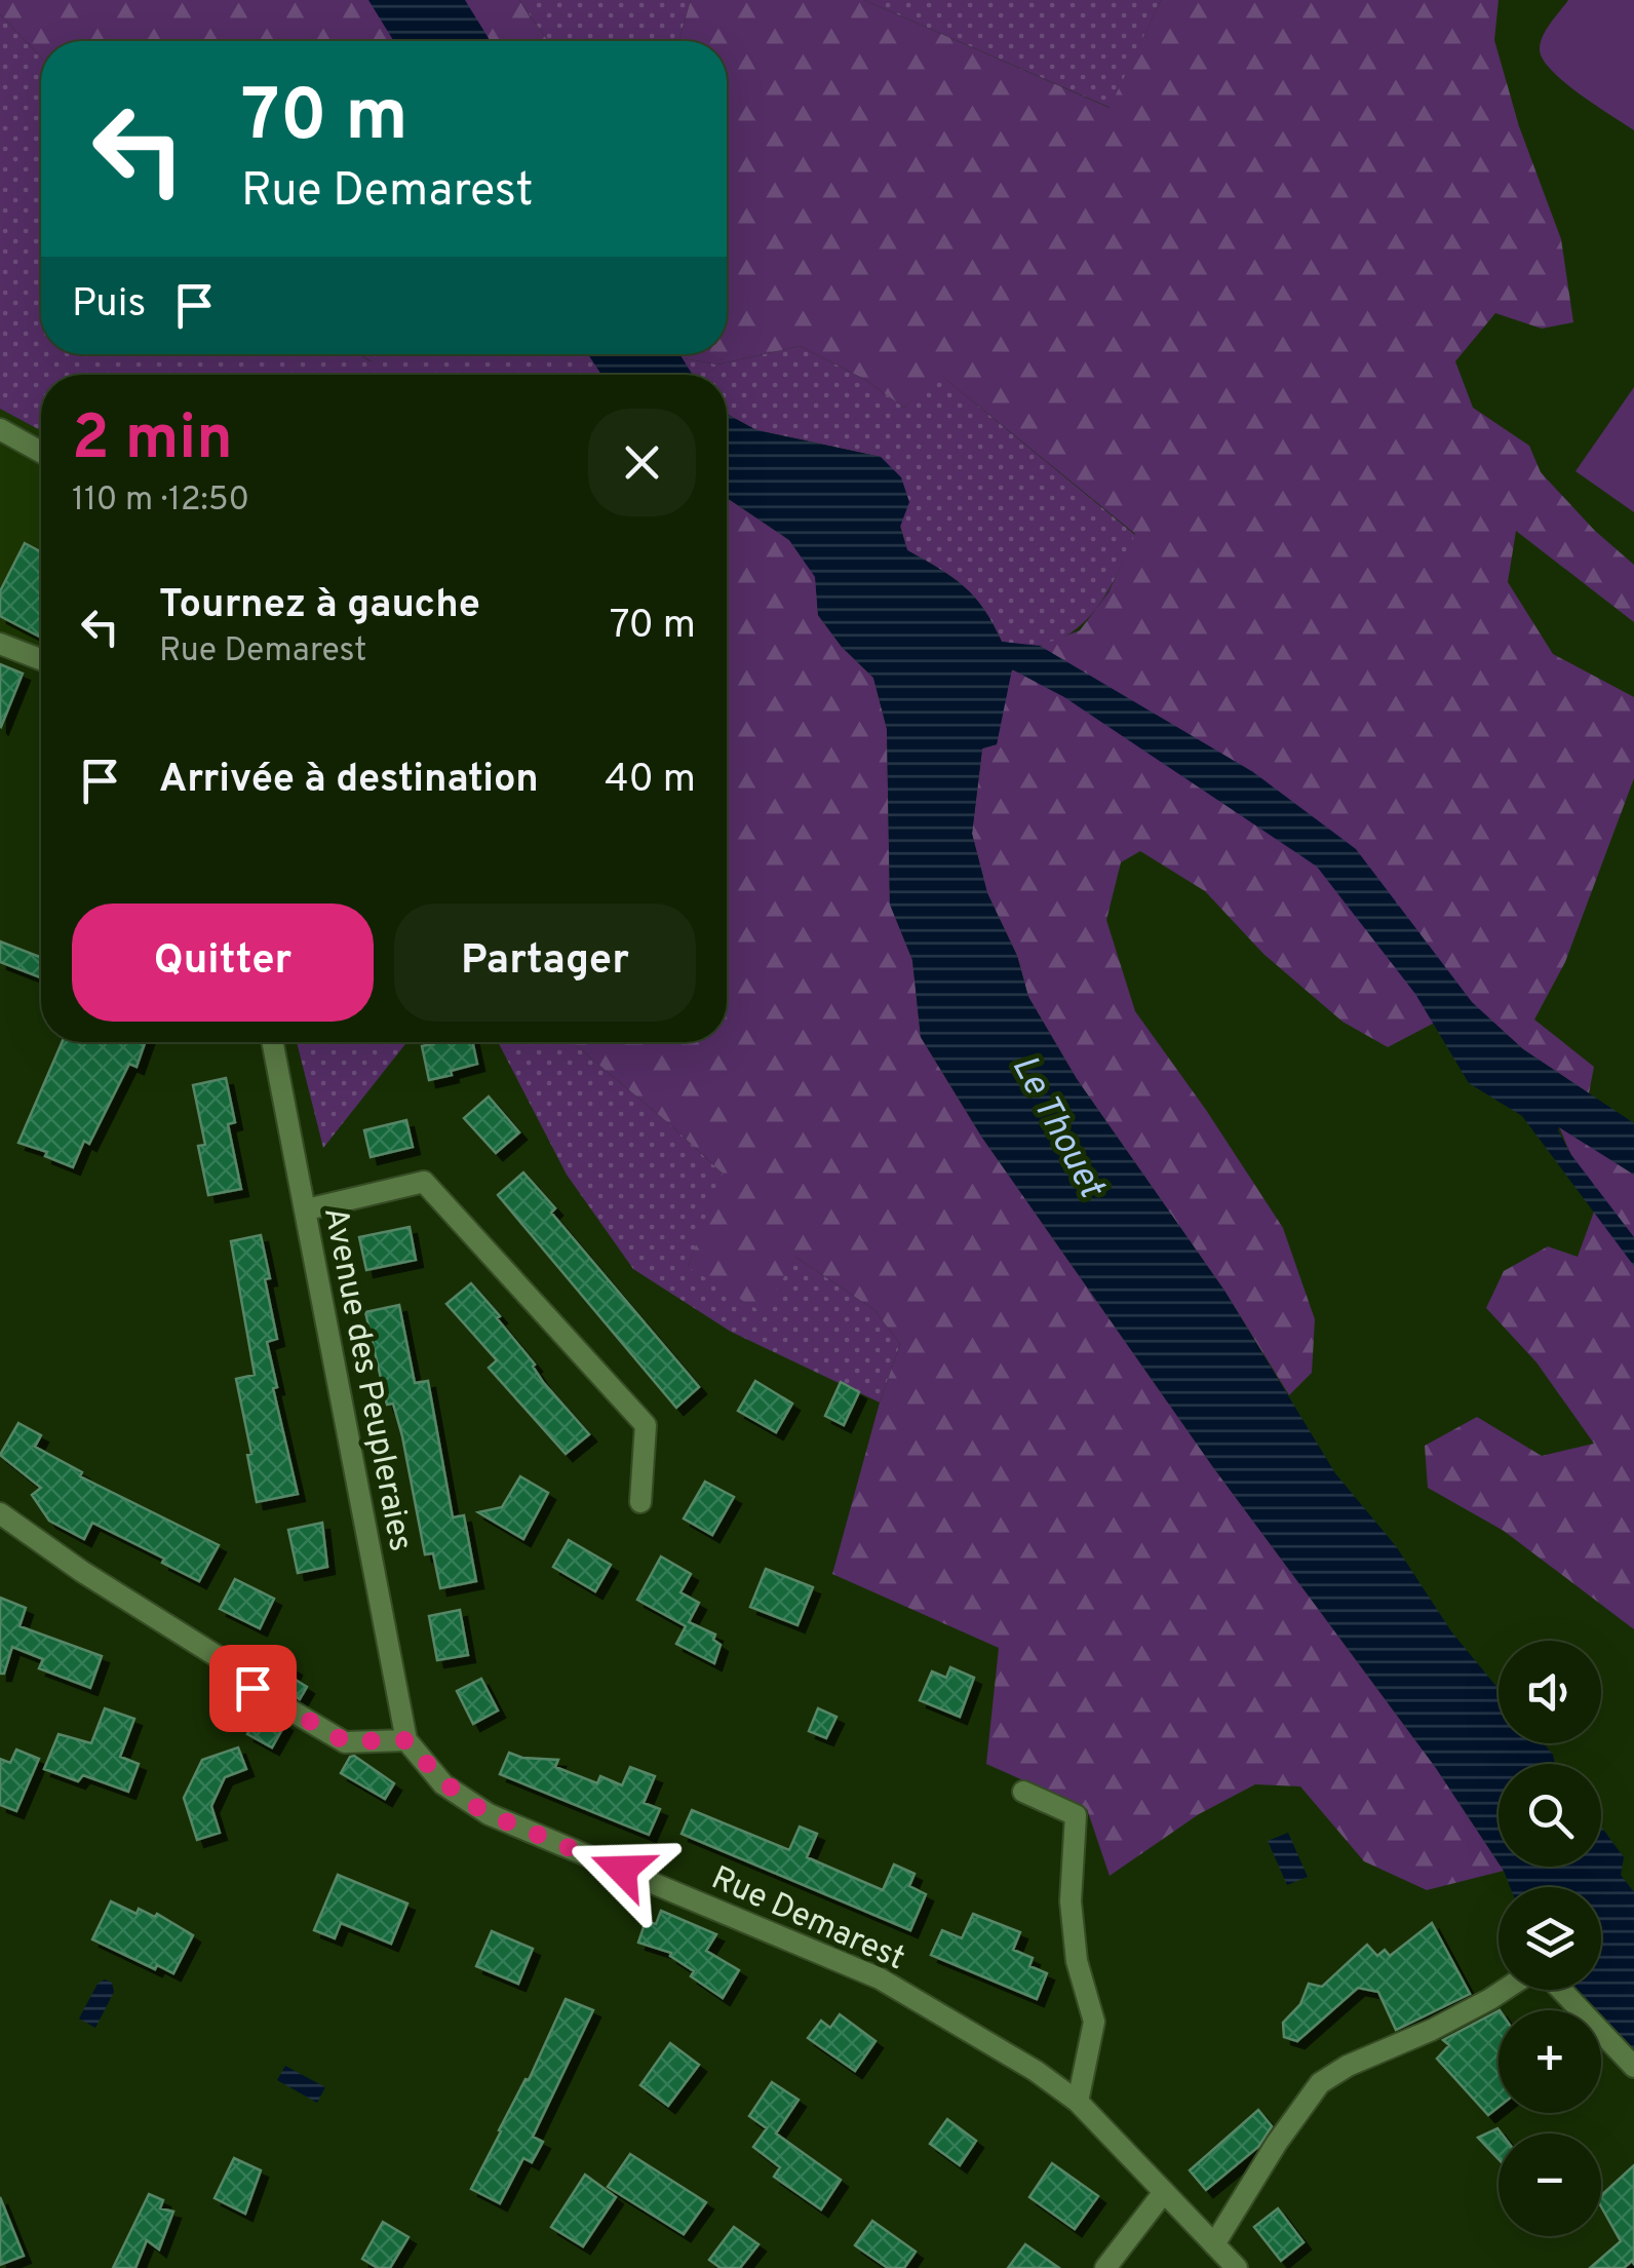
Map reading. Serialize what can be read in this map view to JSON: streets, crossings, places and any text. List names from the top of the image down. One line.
{"streets":{"street":["Avenue des Peupleraies","Rue Demarest"]},"crossings":[["Avenue des Peupleraies","Rue Demarest"]],"water":["Le Thouet"],"page":{"turn":["70 m","Rue Demarest"],"then":"Puis","heading":["2 min","110 m · 12:50"],"list":[{"name":"Tournez à gauche","note":"Rue Demarest","value":"70 m"},{"name":"Arrivée à destination","value":"40 m"}],"buttons":["Quitter","Partager"],"map_buttons":["+","−"]}}
